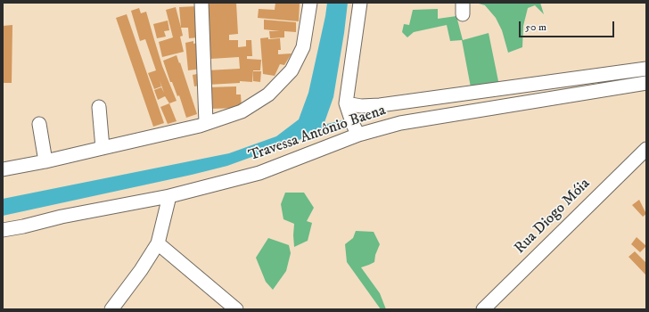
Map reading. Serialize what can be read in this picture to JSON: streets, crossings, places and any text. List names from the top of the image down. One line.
{"streets":{"street":["Travessa Antônio Baena","Rua Diogo Móia"]},"scale_bar":"50 m"}
